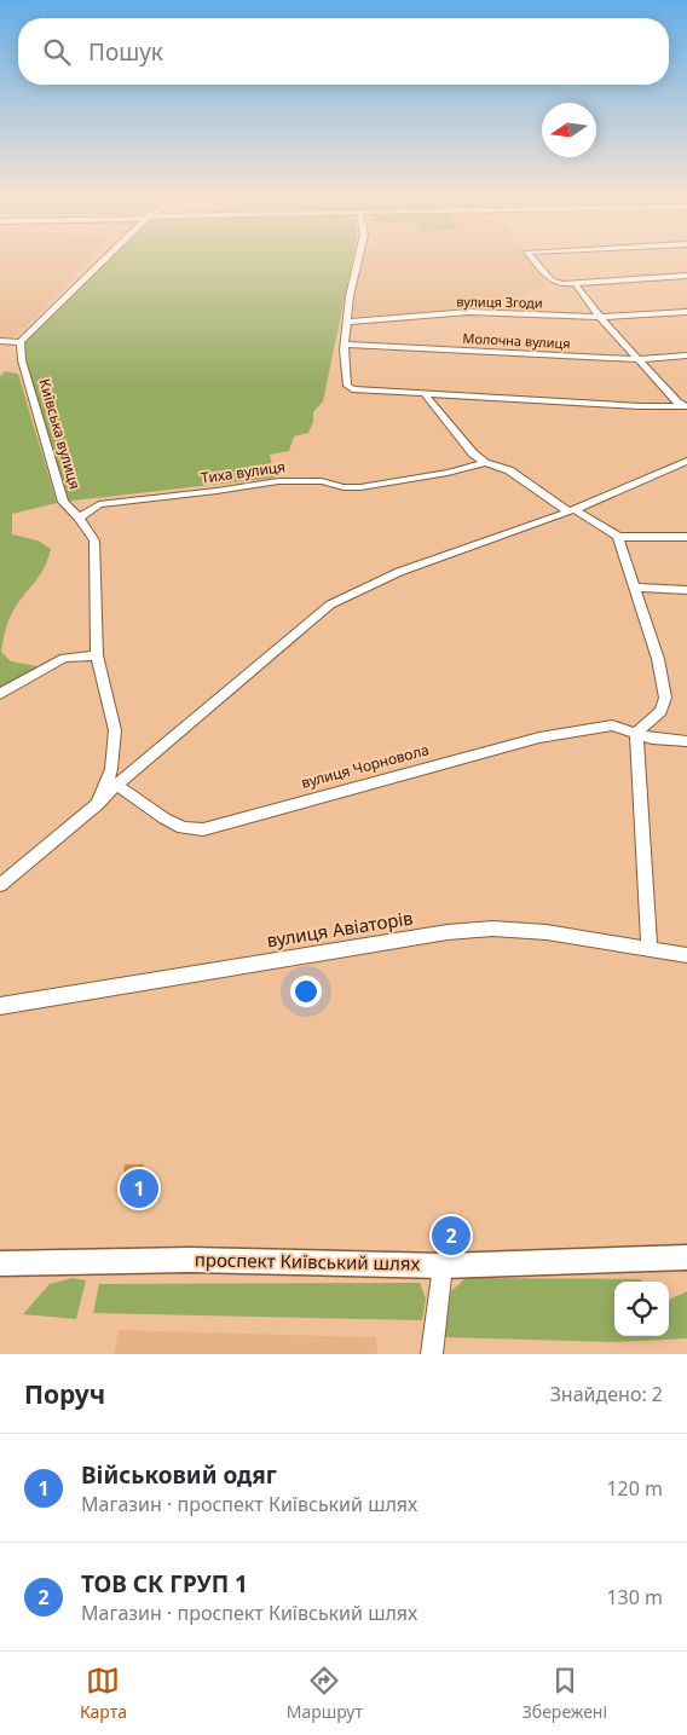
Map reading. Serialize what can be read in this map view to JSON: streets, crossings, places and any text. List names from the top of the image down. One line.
{"streets":{"main road":["проспект Київський шлях"],"street":["вулиця Згоди","Молочна вулиця","Київська вулиця","Тиха вулиця","вулиця Чорновола","вулиця Авіаторів"]},"crossings":[["Київська вулиця","Тиха вулиця"],["Київська вулиця","вулиця Чорновола"]],"north":"left","page":{"search":"Пошук","pins":["1","2"],"heading":["Поруч","Знайдено: 2"],"list":[{"mark":"1","name":"Військовий одяг","note":"Магазин · проспект Київський шлях","value":"120 m"},{"mark":"2","name":"ТОВ СК ГРУП 1","note":"Магазин · проспект Київський шлях","value":"130 m"}],"nav":["Карта","Маршрут","Збережені"]}}
